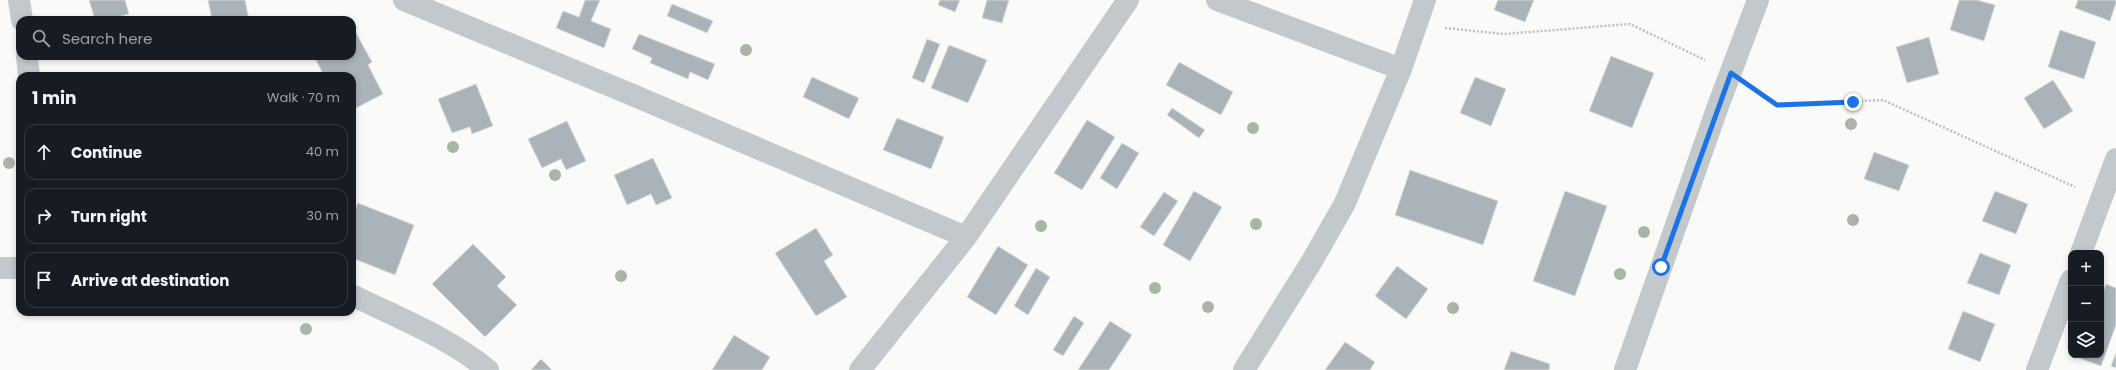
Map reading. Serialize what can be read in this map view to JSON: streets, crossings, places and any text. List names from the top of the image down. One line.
{"page":{"search":"Search here","heading":["1 min","Walk · 70 m"],"list":[["Continue","40 m"],["Turn right","30 m"],"Arrive at destination"],"map_buttons":["+","−"]}}
